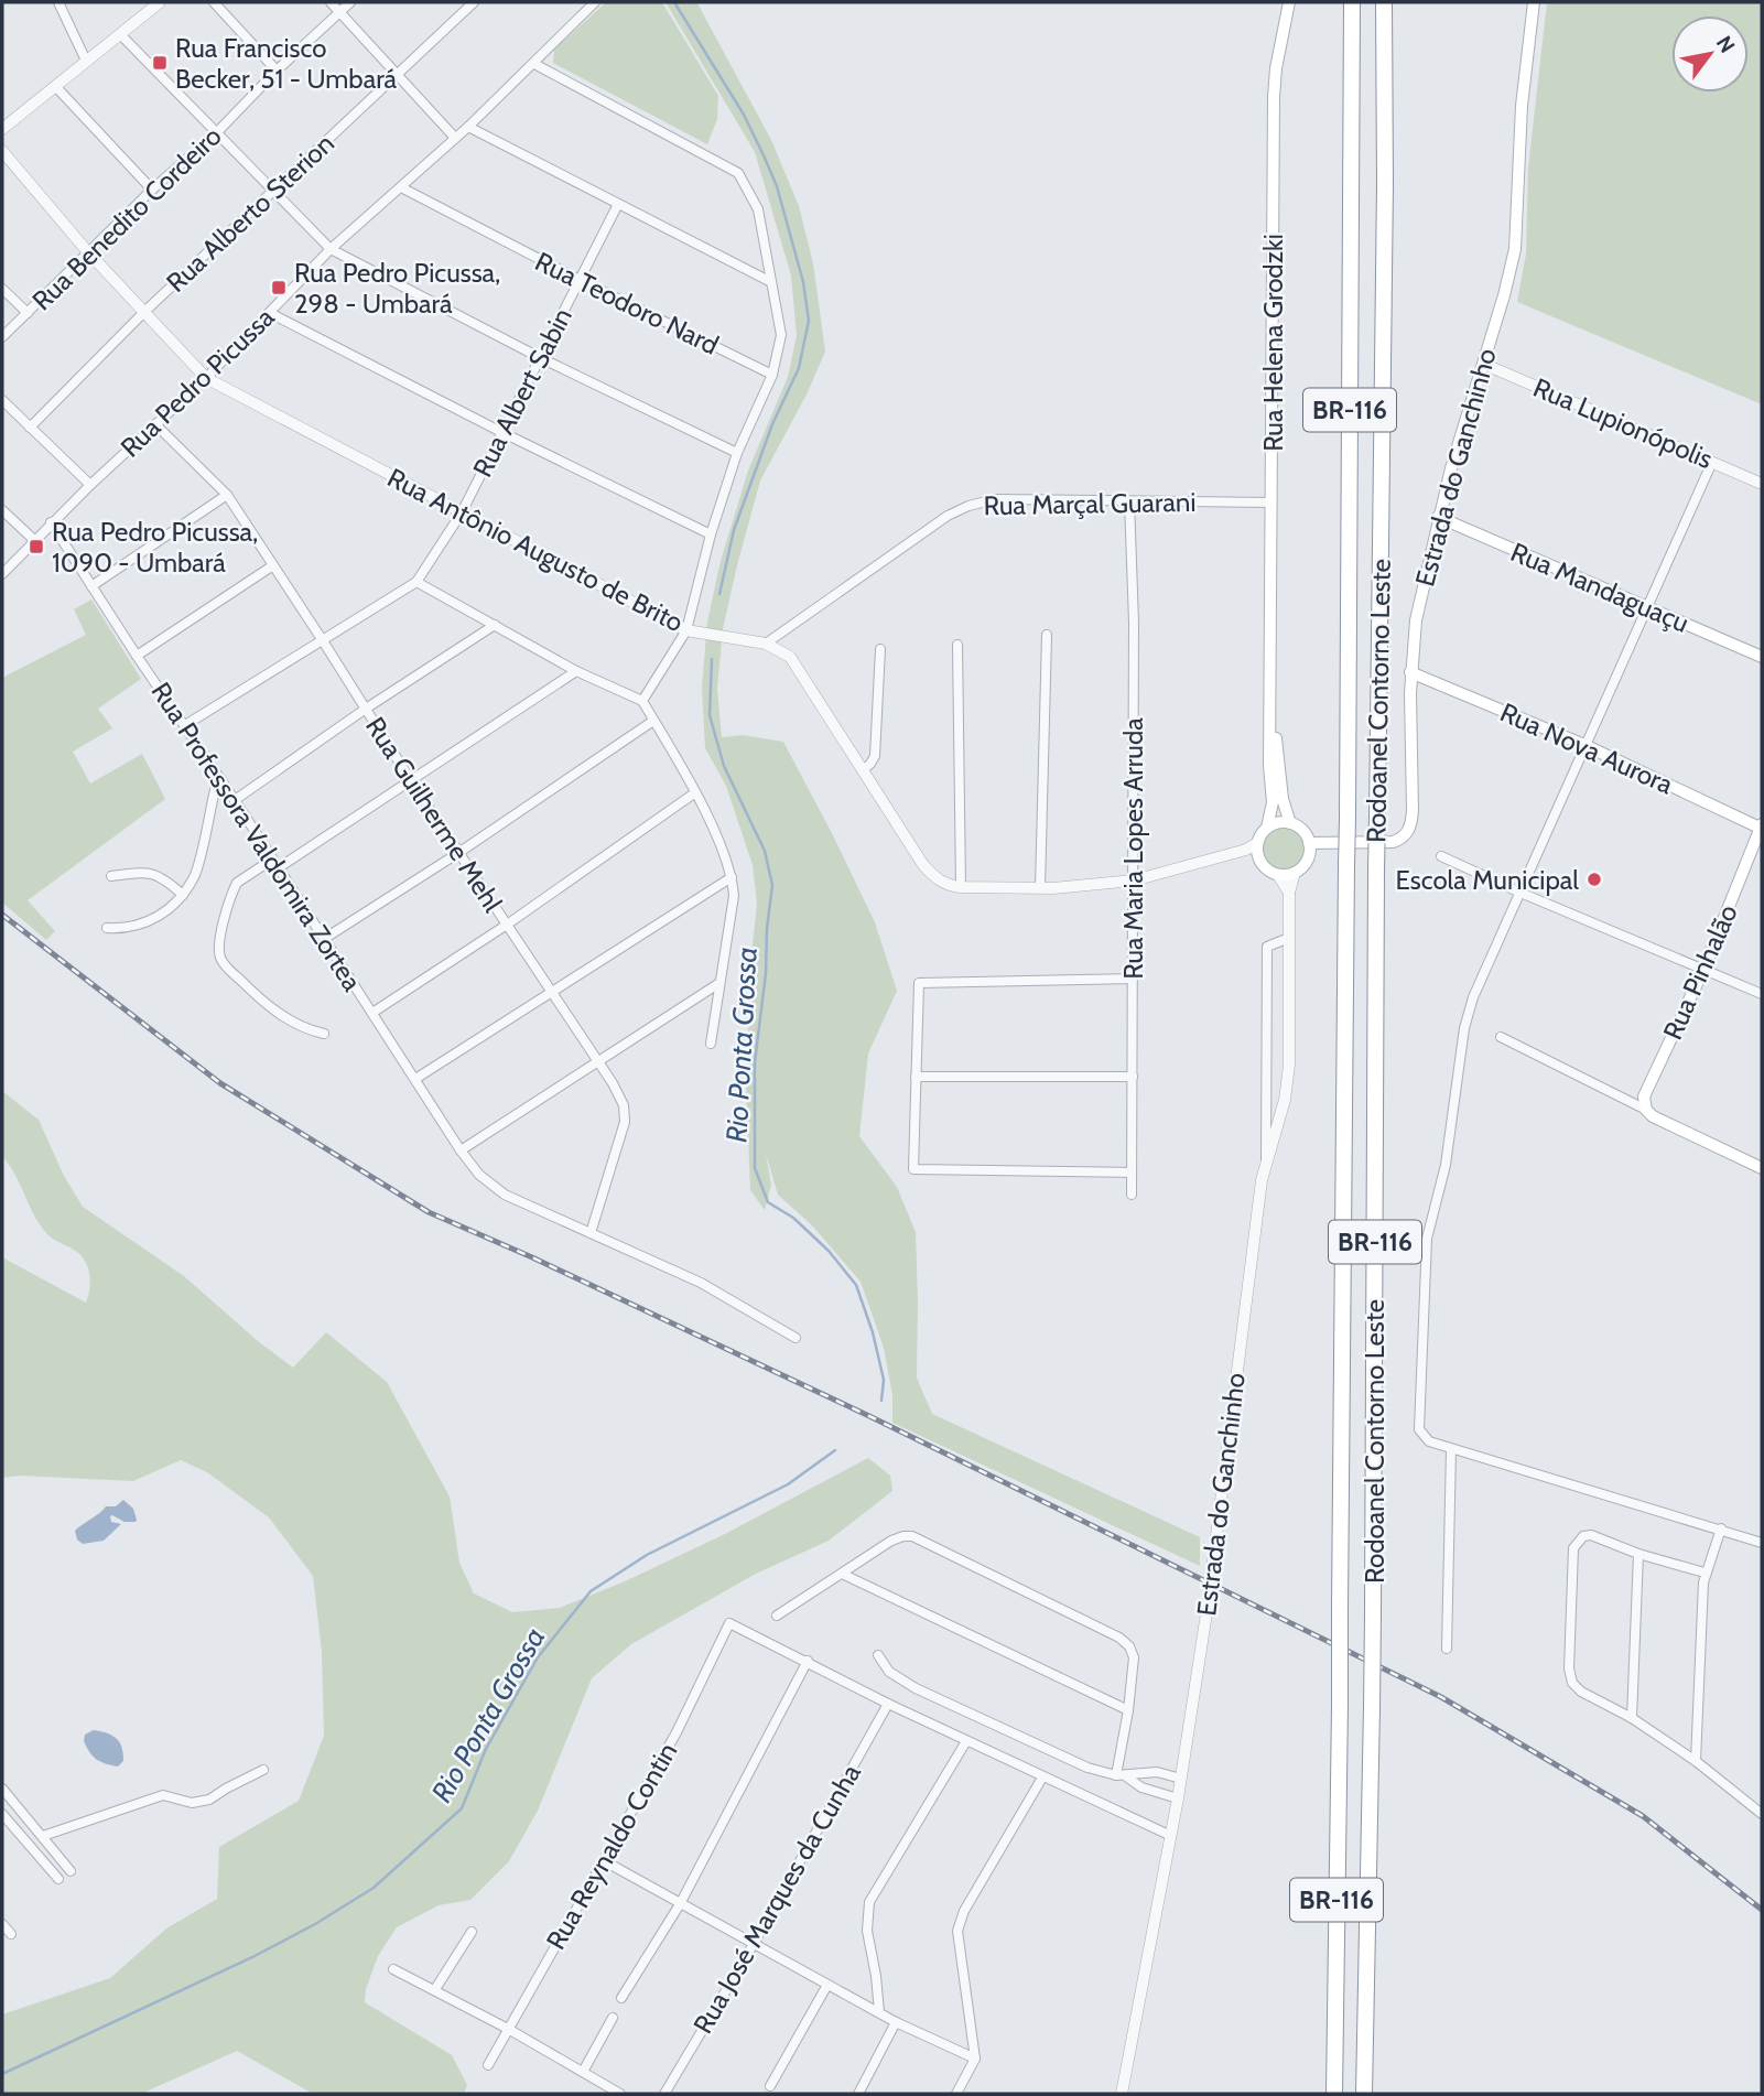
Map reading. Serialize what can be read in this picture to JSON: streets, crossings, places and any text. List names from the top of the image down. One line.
{"streets":{"highway":["BR-116","Rodoanel Contorno Leste"],"main road":["Rua Helena Grodzki","Estrada do Ganchinho","Rua Mandaguaçu","Rua Nova Aurora","Rua Pinhalão"],"street":["Rua Alberto Sterion","Rua Benedito Cordeiro","Rua Teodoro Nard","Rua Pedro Picussa","Rua Albert Sabin","Rua Lupionópolis","Rua Marçal Guarani","Rua Antônio Augusto de Brito","Rua Guilherme Mehl","Rua Professora Valdomira Zortea","Rua Maria Lopes Arruda","Rua Reynaldo Contin","Rua José Marques da Cunha"]},"crossings":[["Rua Alberto Sterion","Rua Antônio Augusto de Brito"],["Rua Benedito Cordeiro","Rua Antônio Augusto de Brito"],["Rua Teodoro Nard","Rua Pedro Picussa"],["Rua Teodoro Nard","Rua Albert Sabin"],["Rua Helena Grodzki","Estrada do Ganchinho"],["Rua Helena Grodzki","Rua Marçal Guarani"],["Rua Helena Grodzki","Rua Antônio Augusto de Brito"],["Rua Pedro Picussa","Rua Antônio Augusto de Brito"],["Rua Pedro Picussa","Rua Guilherme Mehl"],["Rua Pedro Picussa","Rua Professora Valdomira Zortea"],["Rua Albert Sabin","Rua Antônio Augusto de Brito"],["Rua Albert Sabin","Rua Guilherme Mehl"],["Rua Albert Sabin","Rua Professora Valdomira Zortea"],["Rua Lupionópolis","Estrada do Ganchinho"],["Estrada do Ganchinho","Rua Antônio Augusto de Brito"],["Estrada do Ganchinho","Rua Mandaguaçu"],["Estrada do Ganchinho","Rua Nova Aurora"],["Rua Marçal Guarani","Rua Antônio Augusto de Brito"],["Rua Marçal Guarani","Rua Maria Lopes Arruda"],["Rua Antônio Augusto de Brito","Rua Maria Lopes Arruda"],["Rua Nova Aurora","Rua Pinhalão"],["Rua Guilherme Mehl","Rua Professora Valdomira Zortea"]],"water":["Rio Ponta Grossa"],"places":{"transit":["Rua Francisco Becker, 51 - Umbará","Rua Pedro Picussa, 298 - Umbará","Rua Pedro Picussa, 1090 - Umbará"],"other":["Escola Municipal"]},"north":"top right"}
